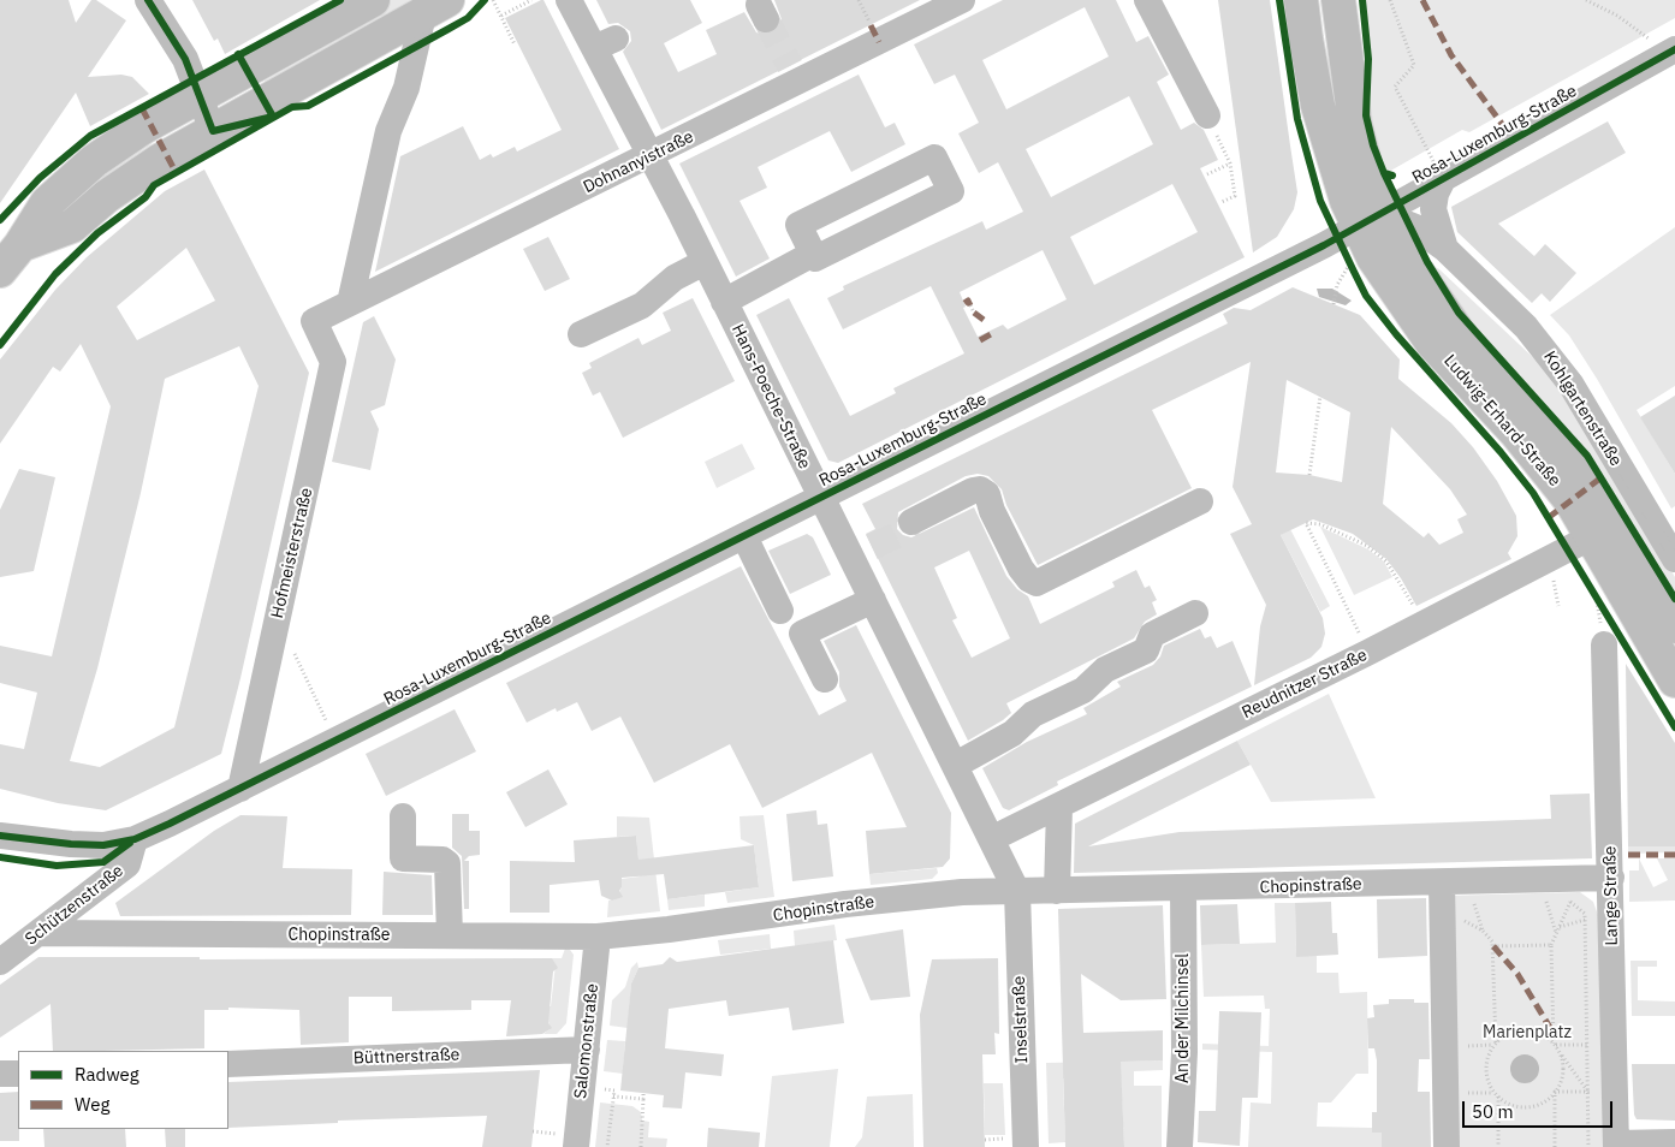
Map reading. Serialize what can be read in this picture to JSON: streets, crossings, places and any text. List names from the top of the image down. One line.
{"streets":{"main road":["Ludwig-Erhard-Straße"],"street":["Rosa-Luxemburg-Straße","Dohnanyistraße","Hans-Poeche-Straße","Kohlgartenstraße","Hofmeisterstraße","Reudnitzer Straße","Chopinstraße","Lange Straße","Schützenstraße","An der Milchinsel","Inselstraße","Salomonstraße","Büttnerstraße"]},"crossings":[["Rosa-Luxemburg-Straße","Hans-Poeche-Straße"],["Rosa-Luxemburg-Straße","Kohlgartenstraße"],["Rosa-Luxemburg-Straße","Ludwig-Erhard-Straße"],["Rosa-Luxemburg-Straße","Hofmeisterstraße"],["Rosa-Luxemburg-Straße","Schützenstraße"],["Dohnanyistraße","Hans-Poeche-Straße"],["Dohnanyistraße","Hofmeisterstraße"],["Hans-Poeche-Straße","Reudnitzer Straße"],["Hans-Poeche-Straße","Chopinstraße"],["Hans-Poeche-Straße","Inselstraße"],["Kohlgartenstraße","Ludwig-Erhard-Straße"],["Ludwig-Erhard-Straße","Reudnitzer Straße"],["Chopinstraße","Lange Straße"],["Chopinstraße","Schützenstraße"],["Chopinstraße","An der Milchinsel"],["Chopinstraße","Inselstraße"],["Chopinstraße","Salomonstraße"],["Salomonstraße","Büttnerstraße"]],"parks":["Marienplatz"],"legend":["Radweg","Weg"],"scale_bar":"50 m"}
